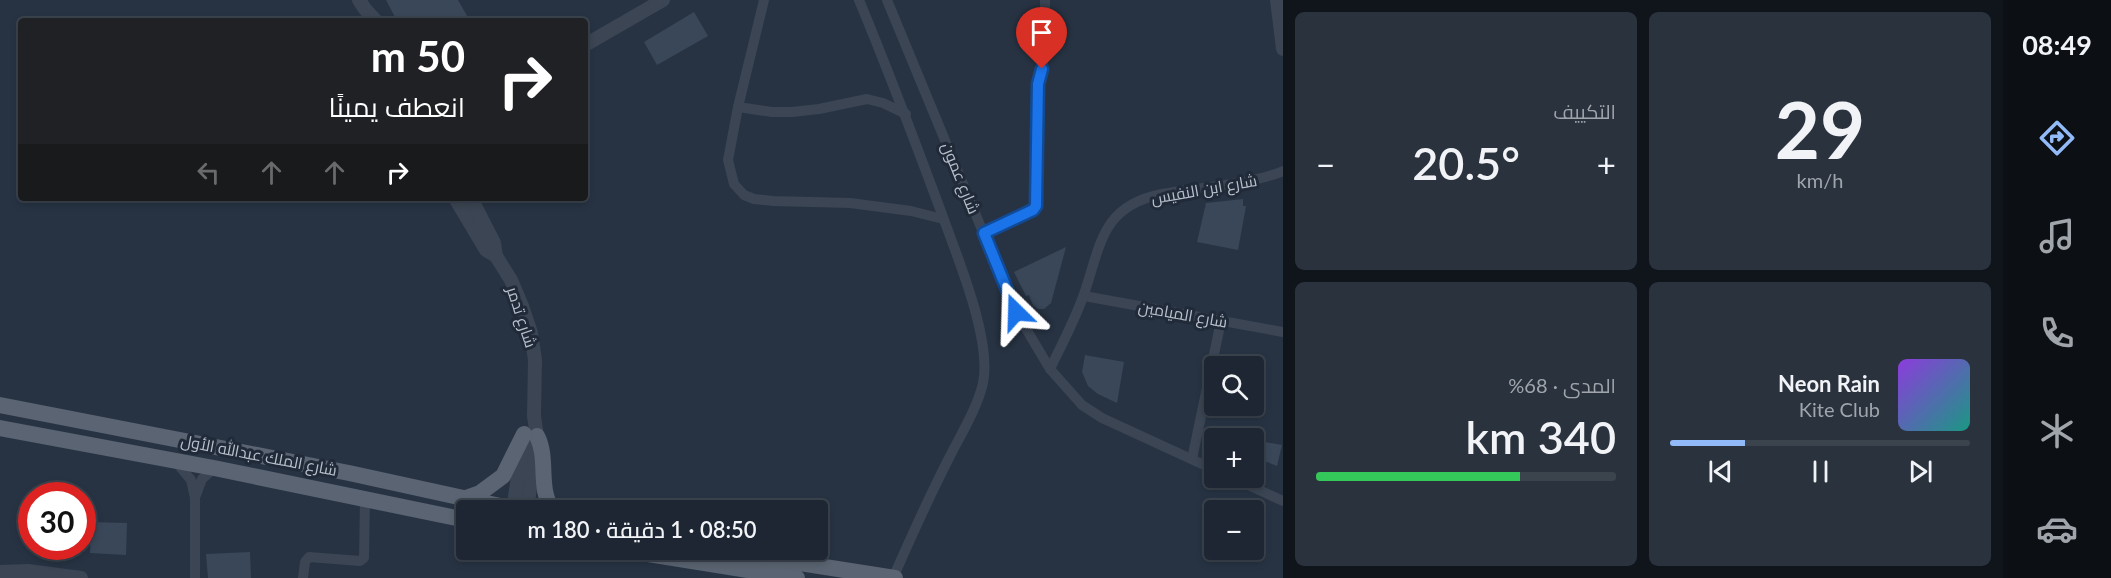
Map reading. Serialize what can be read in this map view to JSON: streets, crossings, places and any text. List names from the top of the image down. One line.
{"streets":{"main road":["شارع الملك عبدالله الأول"],"street":["شارع عمون","شارع ابن النفيس","شارع الميامين","شارع تدمر"]},"crossings":[["شارع عمون","شارع ابن النفيس"],["شارع ابن النفيس","شارع الميامين"]],"page":{"tabs":"08:49","tile":[["29","km/h"],"التكييف",["المدى · 68%","340 km"]],"turn":["50 m","انعطف يمينًا"],"heat":["−","20.5°","+"],"map_buttons":["+","−"],"song":["Neon Rain","Kite Club"],"limit":"30","trip":"08:50 · 1 دقيقة · 180 m"}}
